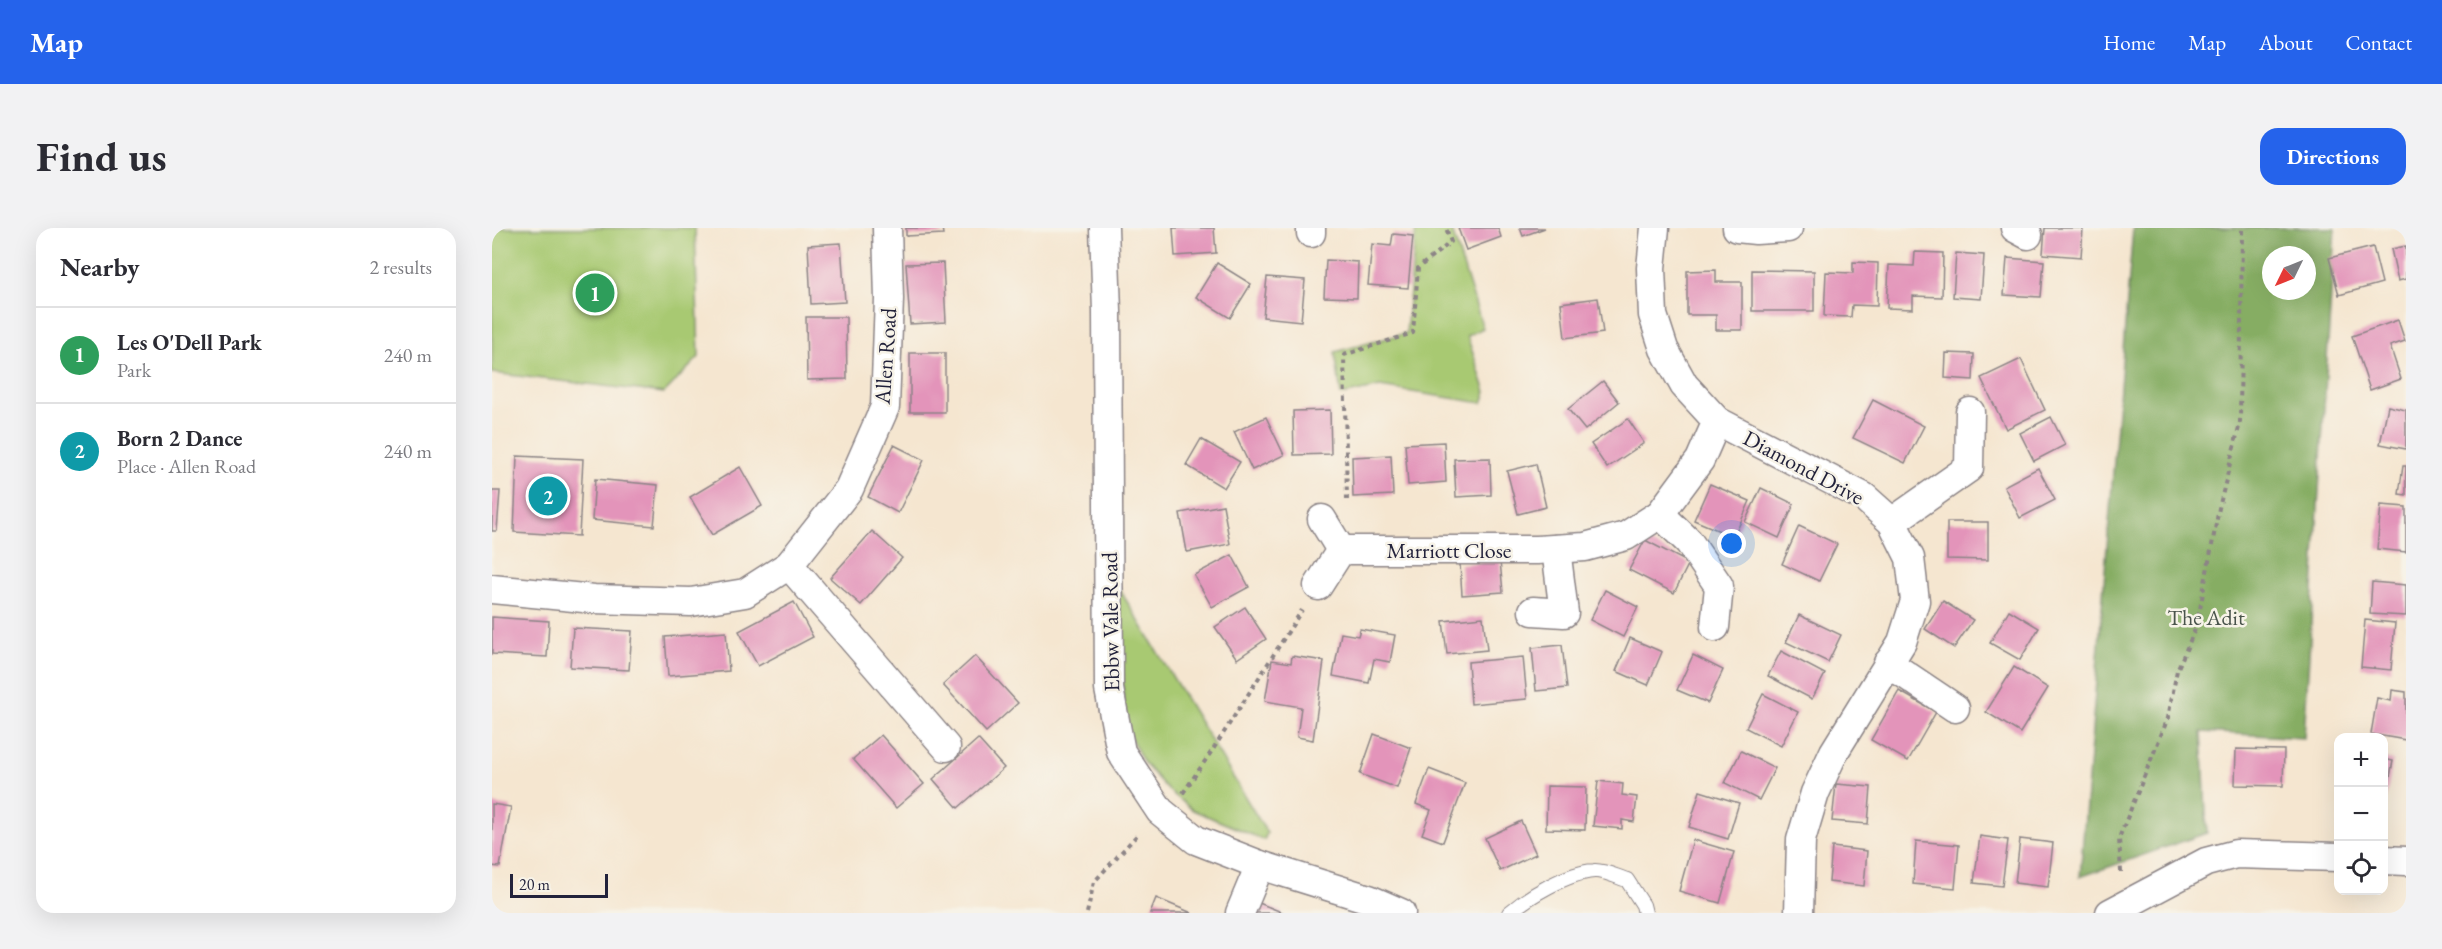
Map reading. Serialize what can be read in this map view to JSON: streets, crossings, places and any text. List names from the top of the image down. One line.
{"streets":{"street":["Allen Road","Diamond Drive","Marriott Close","Ebbw Vale Road"]},"crossings":[["Diamond Drive","Marriott Close"]],"parks":["The Adit"],"scale_bar":"20 m","north":"bottom left","page":{"header":"Map","nav":["Home","Map","About","Contact"],"buttons":"Directions","title":"Find us","heading":["Nearby","2 results"],"pins":["1","2"],"list":[{"mark":"1","name":"Les O'Dell Park","note":"Park","value":"240 m"},{"mark":"2","name":"Born 2 Dance","note":"Place · Allen Road","value":"240 m"}],"map_buttons":["+","−"],"scale":"20 m"}}
